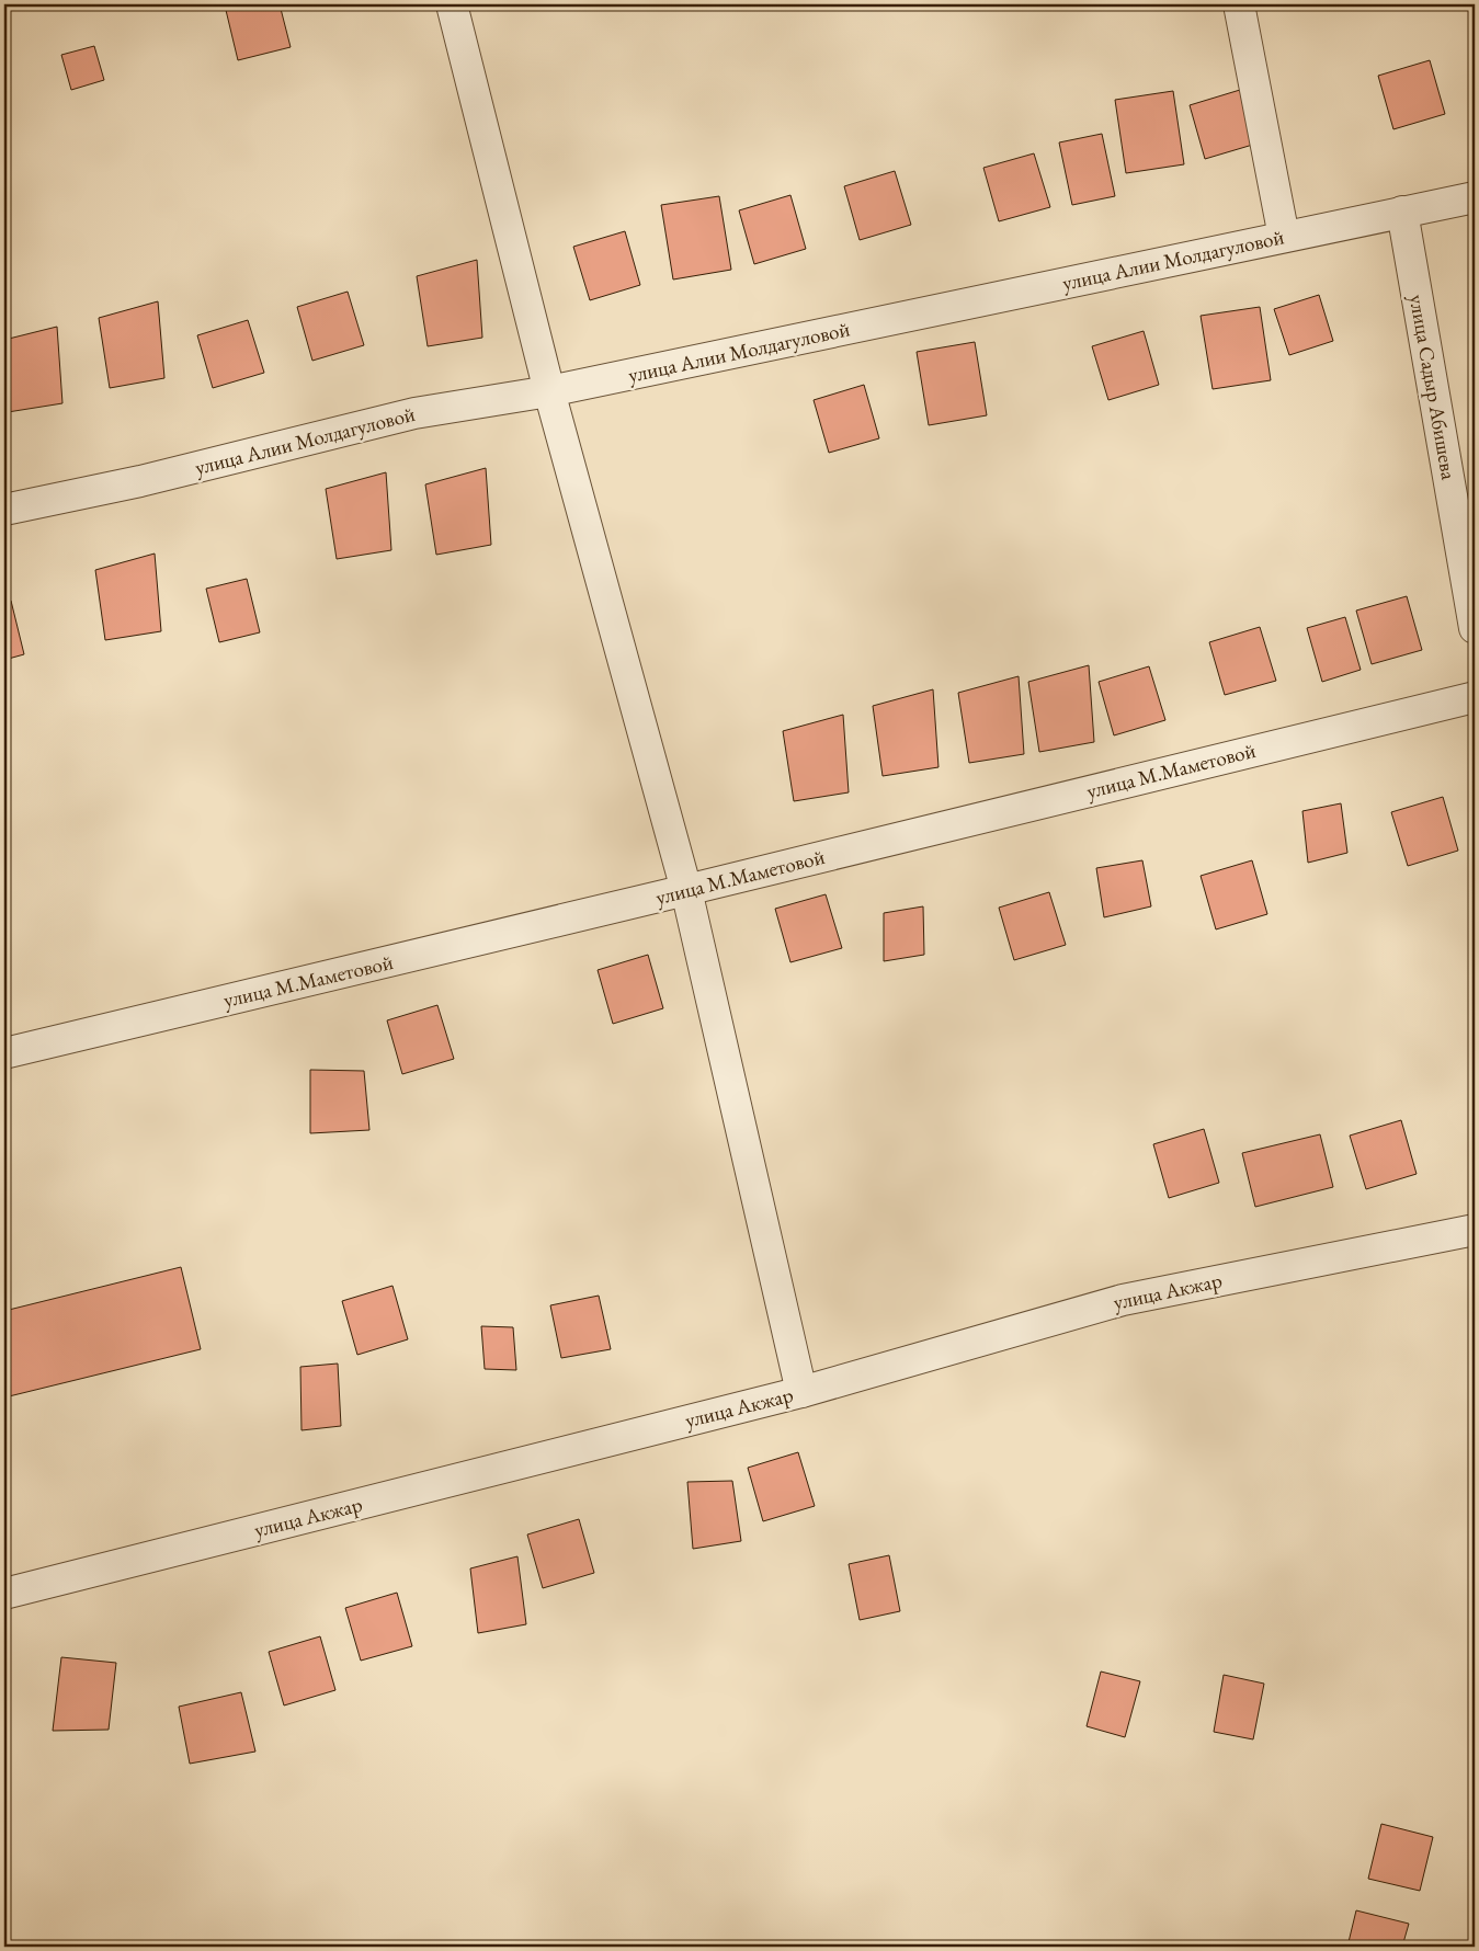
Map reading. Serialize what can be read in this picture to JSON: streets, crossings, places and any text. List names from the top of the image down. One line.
{"streets":{"street":["улица Алии Молдагуловой","улица Садыр Абишева","улица М.Маметовой","улица Акжар"]},"crossings":[["улица Алии Молдагуловой","улица Садыр Абишева"]]}
